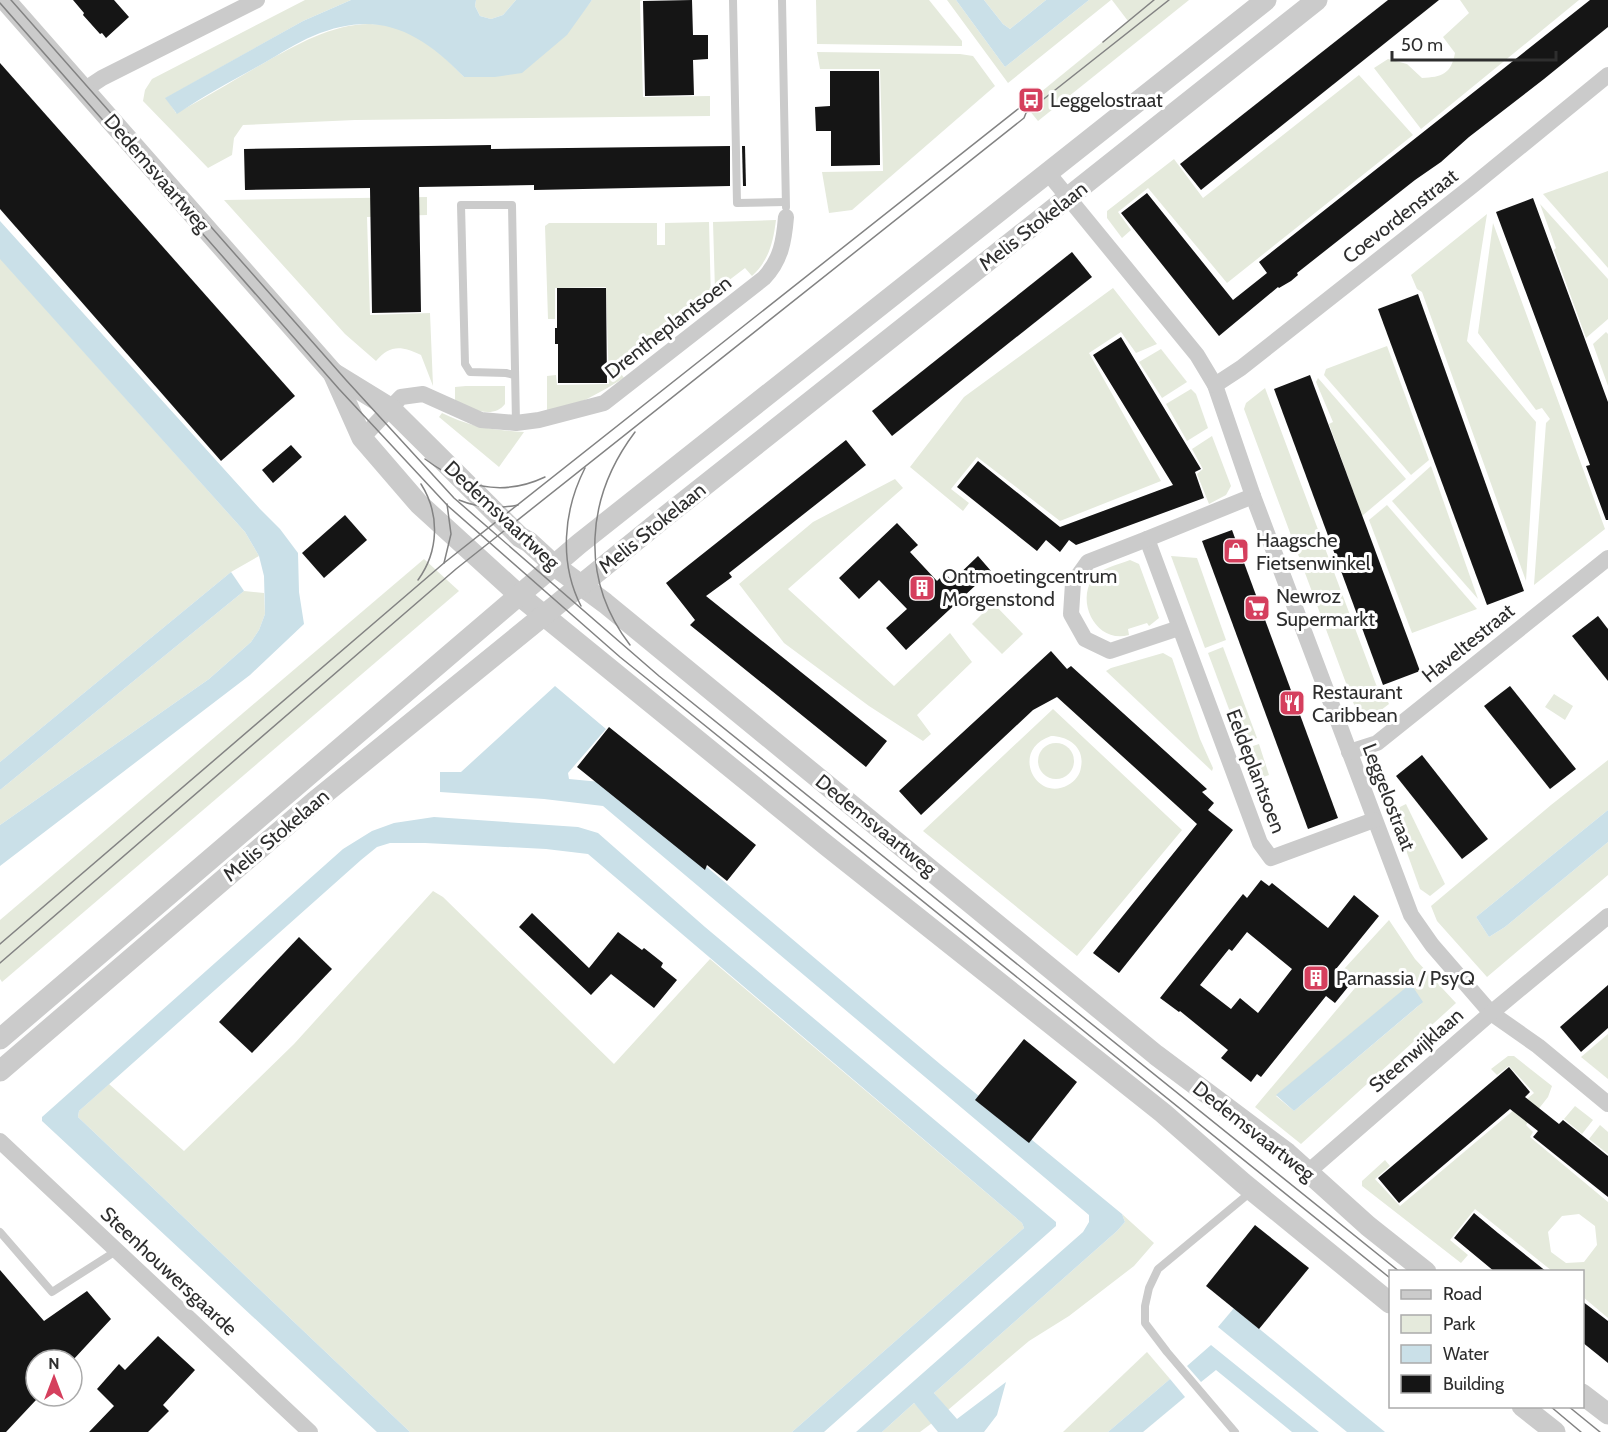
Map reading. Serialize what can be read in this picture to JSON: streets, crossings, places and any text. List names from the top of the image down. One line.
{"streets":{"street":["Dedemsvaartweg","Coevordenstraat","Melis Stokelaan","Drentheplantsoen","Haveltestraat","Eeldeplantsoen","Leggelostraat","Steenwijklaan","Steenhouwersgaarde"]},"crossings":[["Dedemsvaartweg","Melis Stokelaan"],["Dedemsvaartweg","Drentheplantsoen"],["Dedemsvaartweg","Steenwijklaan"],["Coevordenstraat","Leggelostraat"],["Melis Stokelaan","Leggelostraat"],["Haveltestraat","Leggelostraat"],["Eeldeplantsoen","Leggelostraat"],["Leggelostraat","Steenwijklaan"]],"places":{"bus stop":["Leggelostraat"],"shop":["Haagsche Fietsenwinkel"],"building":["Ontmoetingcentrum Morgenstond","Parnassia / PsyQ"],"supermarket":["Newroz Supermarkt"],"restaurant":["Restaurant Caribbean"]},"legend":["Road","Park","Water","Building"],"scale_bar":"50 m","north":"top"}
